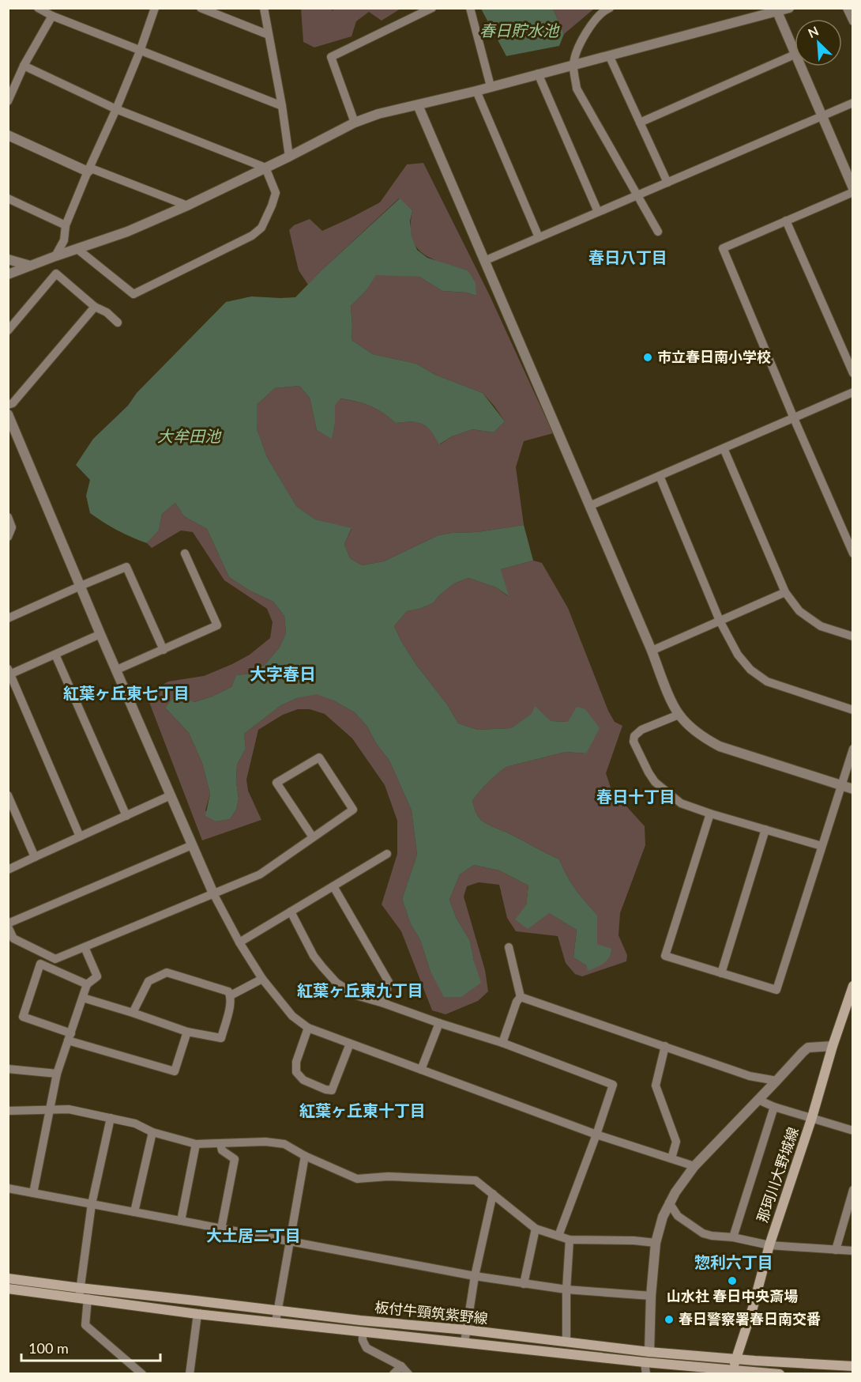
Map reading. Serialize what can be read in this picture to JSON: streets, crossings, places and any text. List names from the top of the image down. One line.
{"streets":{"main road":["那珂川大野城線","板付牛頸筑紫野線"]},"crossings":[["那珂川大野城線","板付牛頸筑紫野線"]],"districts":["春日八丁目","大字春日","紅葉ヶ丘東七丁目","春日十丁目","紅葉ヶ丘東九丁目","紅葉ヶ丘東十丁目","大土居二丁目","惣利六丁目"],"water":["春日貯水池","大牟田池"],"places":["市立春日南小学校","山水社 春日中央斎場","春日警察署春日南交番"],"scale_bar":"100 m","north":"top left"}
